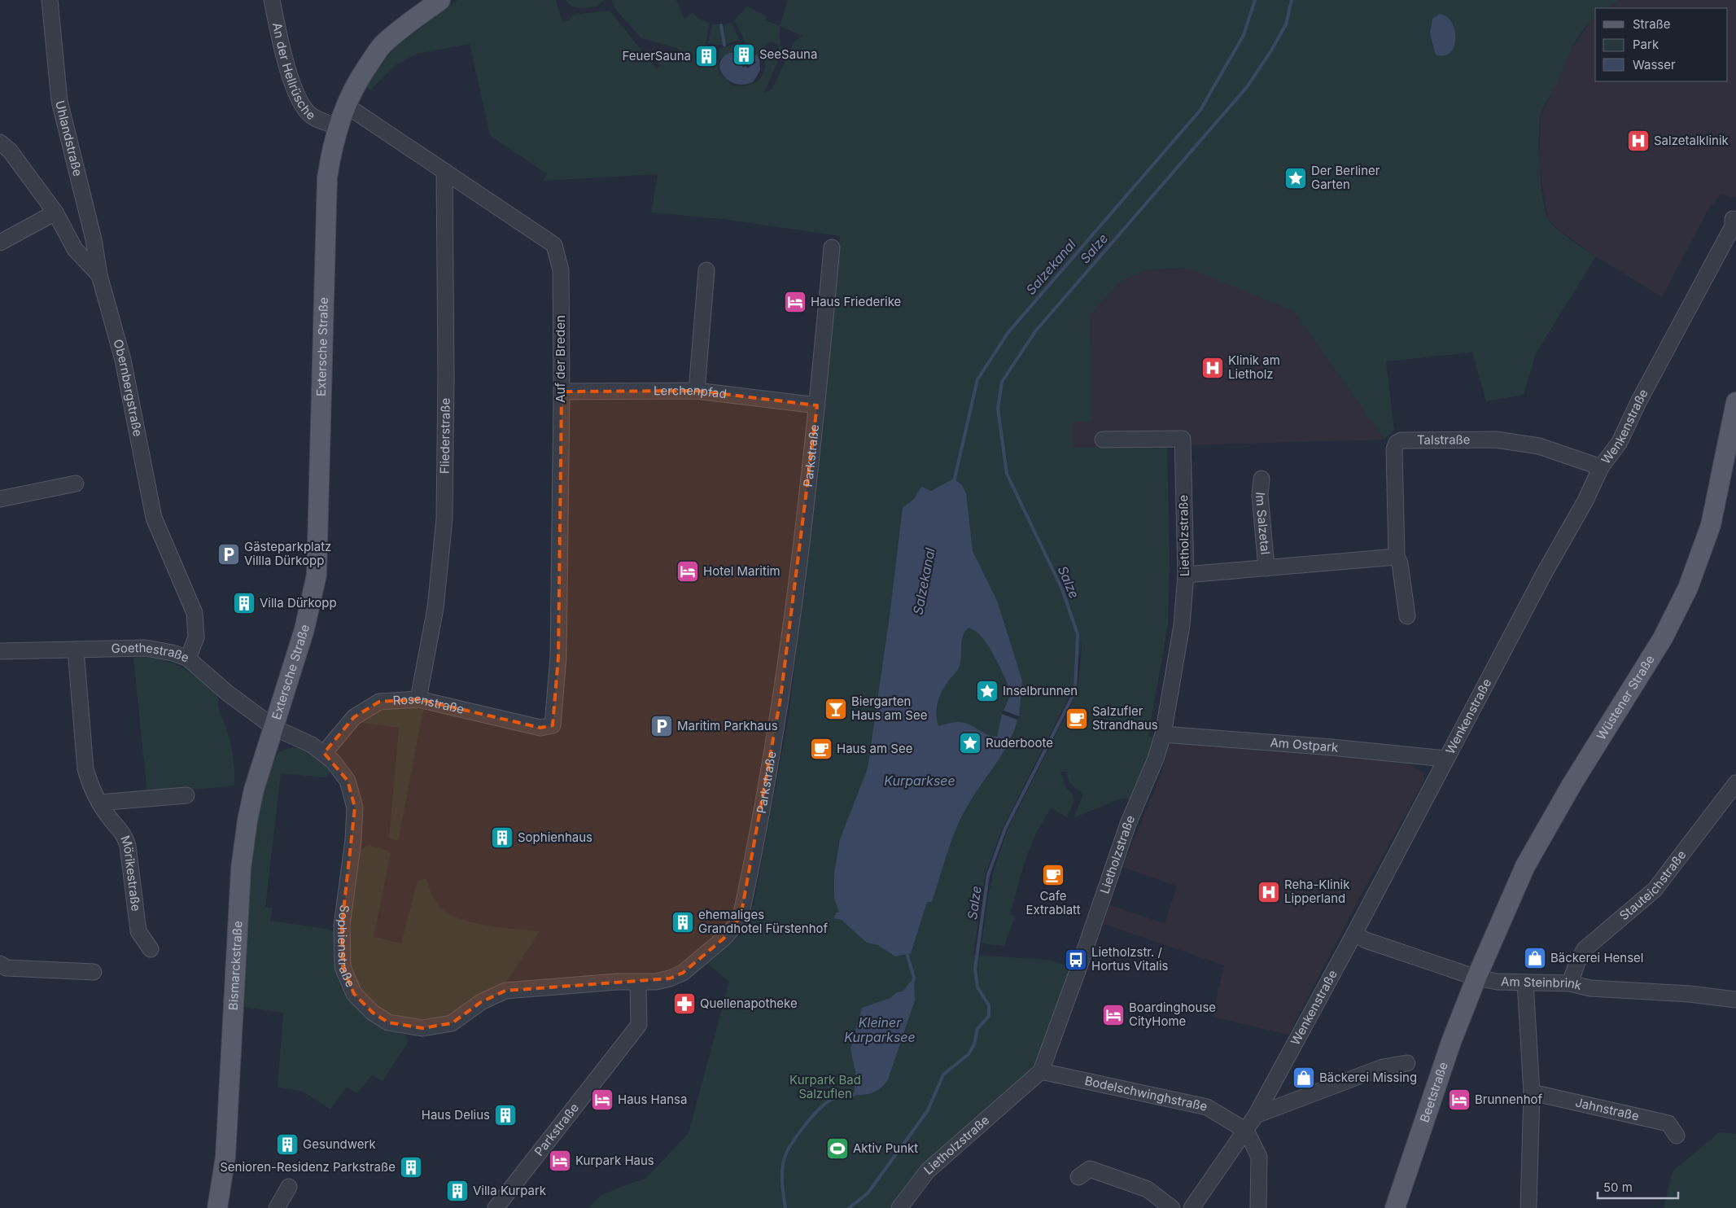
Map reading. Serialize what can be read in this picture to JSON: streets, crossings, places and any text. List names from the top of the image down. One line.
{"streets":{"main road":["Extersche Straße","Wüstener Straße","Bismarckstraße","Beetstraße"],"street":["An der Hellrüsche","Uhlandstraße","Auf der Breden","Obernbergstraße","Lerchenpfad","Wenkenstraße","Fliederstraße","Talstraße","Parkstraße","Im Salzetal","Lietholzstraße","Goethestraße","Rosenstraße","Am Ostpark","Mörikestraße","Stauteichstraße","Sophienstraße","Am Steinbrink","Bodelschwinghstraße","Jahnstraße"]},"crossings":[["An der Hellrüsche","Extersche Straße"],["Uhlandstraße","Obernbergstraße"],["Extersche Straße","Auf der Breden"],["Extersche Straße","Goethestraße"],["Extersche Straße","Sophienstraße"],["Extersche Straße","Bismarckstraße"],["Auf der Breden","Lerchenpfad"],["Auf der Breden","Fliederstraße"],["Auf der Breden","Rosenstraße"],["Obernbergstraße","Goethestraße"],["Lerchenpfad","Parkstraße"],["Wenkenstraße","Talstraße"],["Wenkenstraße","Am Ostpark"],["Wenkenstraße","Am Steinbrink"],["Wenkenstraße","Bodelschwinghstraße"],["Fliederstraße","Rosenstraße"],["Parkstraße","Sophienstraße"],["Lietholzstraße","Am Ostpark"],["Lietholzstraße","Bodelschwinghstraße"],["Goethestraße","Mörikestraße"],["Goethestraße","Sophienstraße"],["Goethestraße","Bismarckstraße"],["Wüstener Straße","Am Steinbrink"],["Wüstener Straße","Beetstraße"],["Rosenstraße","Sophienstraße"],["Stauteichstraße","Am Steinbrink"],["Sophienstraße","Bismarckstraße"],["Am Steinbrink","Beetstraße"]],"water":["Salze","Salzekanal","Kurparksee","Kleiner Kurparksee"],"parks":["Kurpark Bad Salzuflen"],"places":{"building":["SeeSauna","FeuerSauna","Villa Dürkopp","Sophienhaus","ehemaliges Grandhotel Fürstenhof","Haus Delius","Gesundwerk","Senioren-Residenz Parkstraße","Villa Kurpark"],"hospital":["Salzetalklinik","Klinik am Lietholz","Reha-Klinik Lipperland"],"place":["Der Berliner Garten","Inselbrunnen","Ruderboote"],"hotel":["Haus Friederike","Hotel Maritim","Boardinghouse CityHome","Haus Hansa","Brunnenhof","Kurpark Haus"],"parking":["Gästeparkplatz Villla Dürkopp","Maritim Parkhaus"],"bar":["Biergarten Haus am See"],"cafe":["Salzufler Strandhaus","Haus am See","Cafe Extrablatt"],"shop":["Bäckerei Hensel","Bäckerei Missing"],"bus stop":["Lietholzstr. / Hortus Vitalis"],"pharmacy":["Quellenapotheke"],"sports":["Aktiv Punkt"]},"legend":["Straße","Park","Wasser"],"scale_bar":"50 m"}
